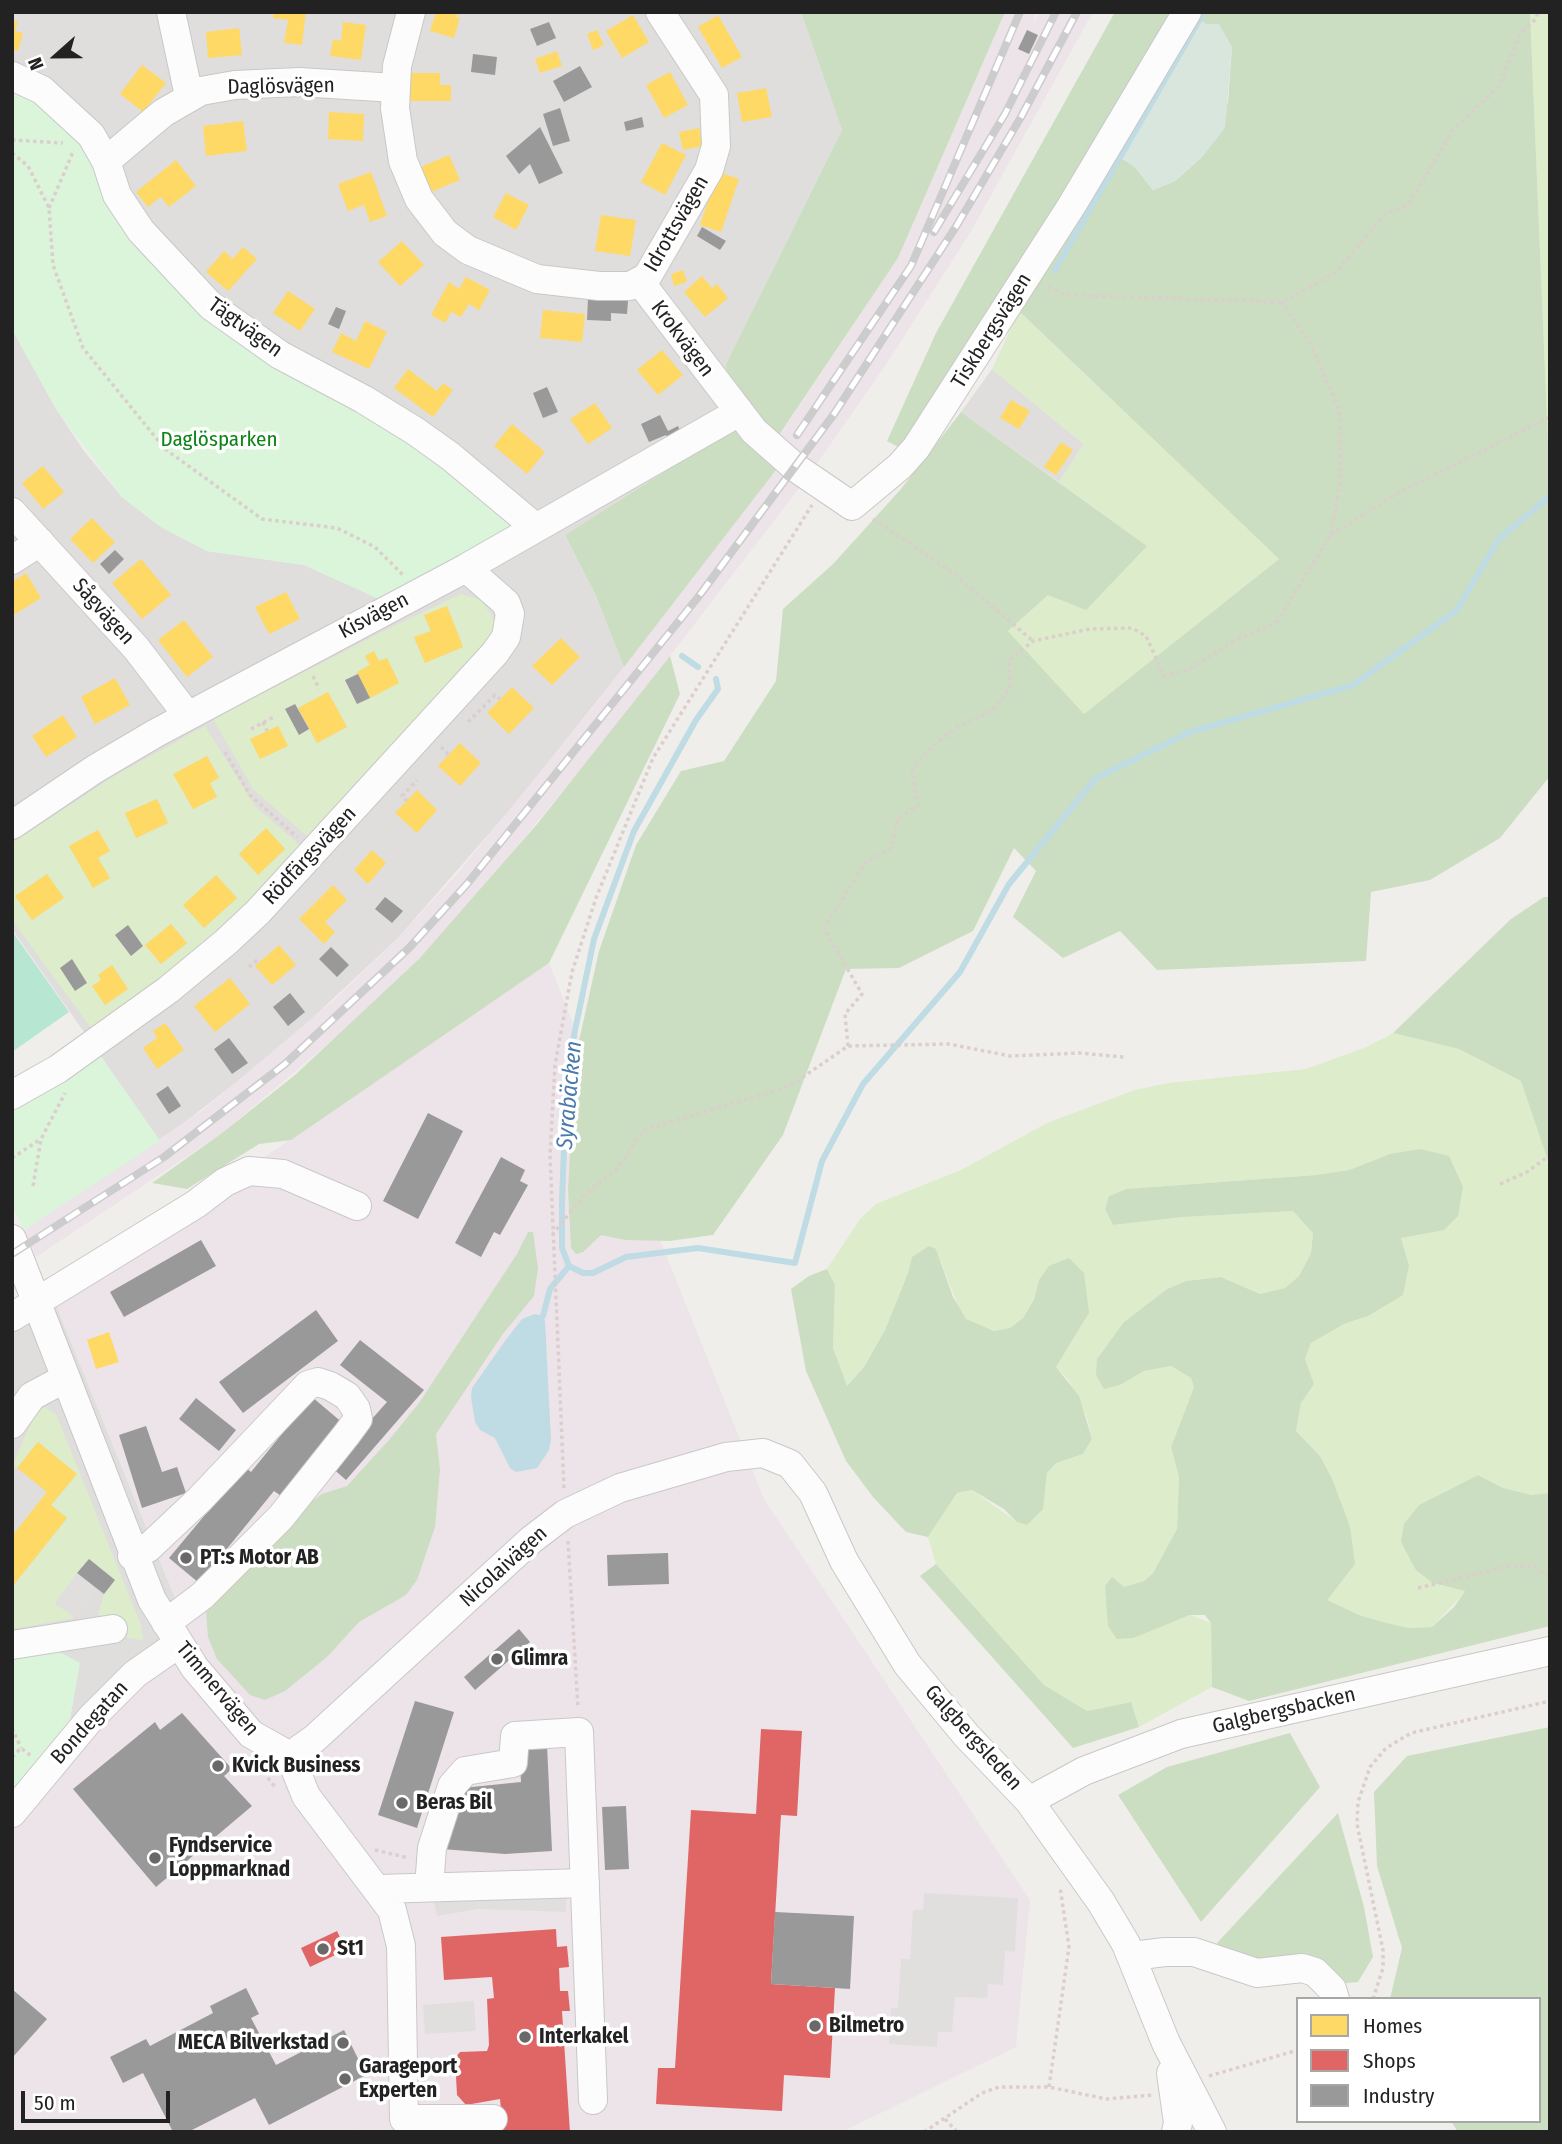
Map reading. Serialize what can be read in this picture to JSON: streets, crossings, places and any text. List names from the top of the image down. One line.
{"streets":{"street":["Daglösvägen","Idrottsvägen","Tägtvägen","Tiskbergsvägen","Krokvägen","Sågvägen","Kisvägen","Rödfärgsvägen","Nicolaivägen","Timmervägen","Galgbergsbacken","Bondegatan","Galgbergsleden"]},"crossings":[["Daglösvägen","Tägtvägen"],["Daglösvägen","Krokvägen"],["Idrottsvägen","Krokvägen"],["Tägtvägen","Kisvägen"],["Krokvägen","Kisvägen"],["Sågvägen","Kisvägen"],["Kisvägen","Rödfärgsvägen"],["Nicolaivägen","Timmervägen"],["Nicolaivägen","Galgbergsleden"],["Timmervägen","Bondegatan"],["Galgbergsbacken","Galgbergsleden"]],"water":["Syrabäcken"],"parks":["Daglösparken"],"places":["PT:s Motor AB","Glimra","Kvick Business","Beras Bil","Fyndservice Loppmarknad","St1","Bilmetro","Interkakel","MECA Bilverkstad","Garageport Experten"],"legend":["Homes","Shops","Industry"],"scale_bar":"50 m","north":"left"}
